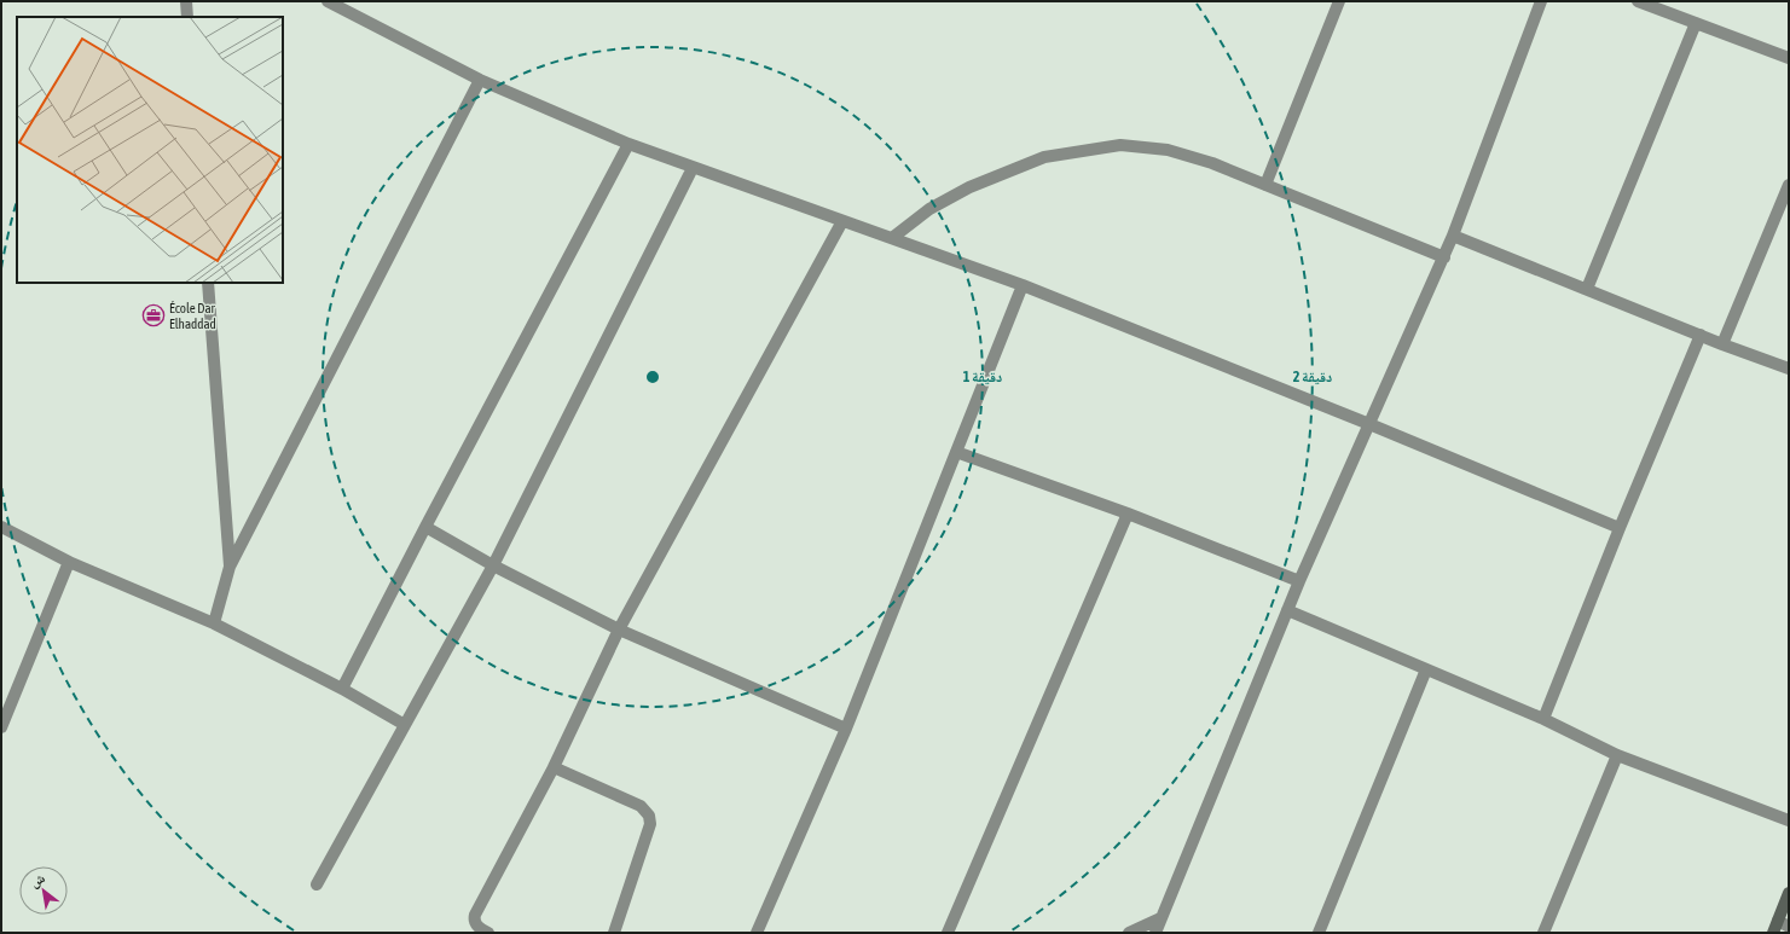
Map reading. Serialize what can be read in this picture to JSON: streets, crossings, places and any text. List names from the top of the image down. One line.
{"places":{"office":["École Dar Elhaddad"]},"north":"top left","rings":["1 دقيقة","2 دقيقة"]}
